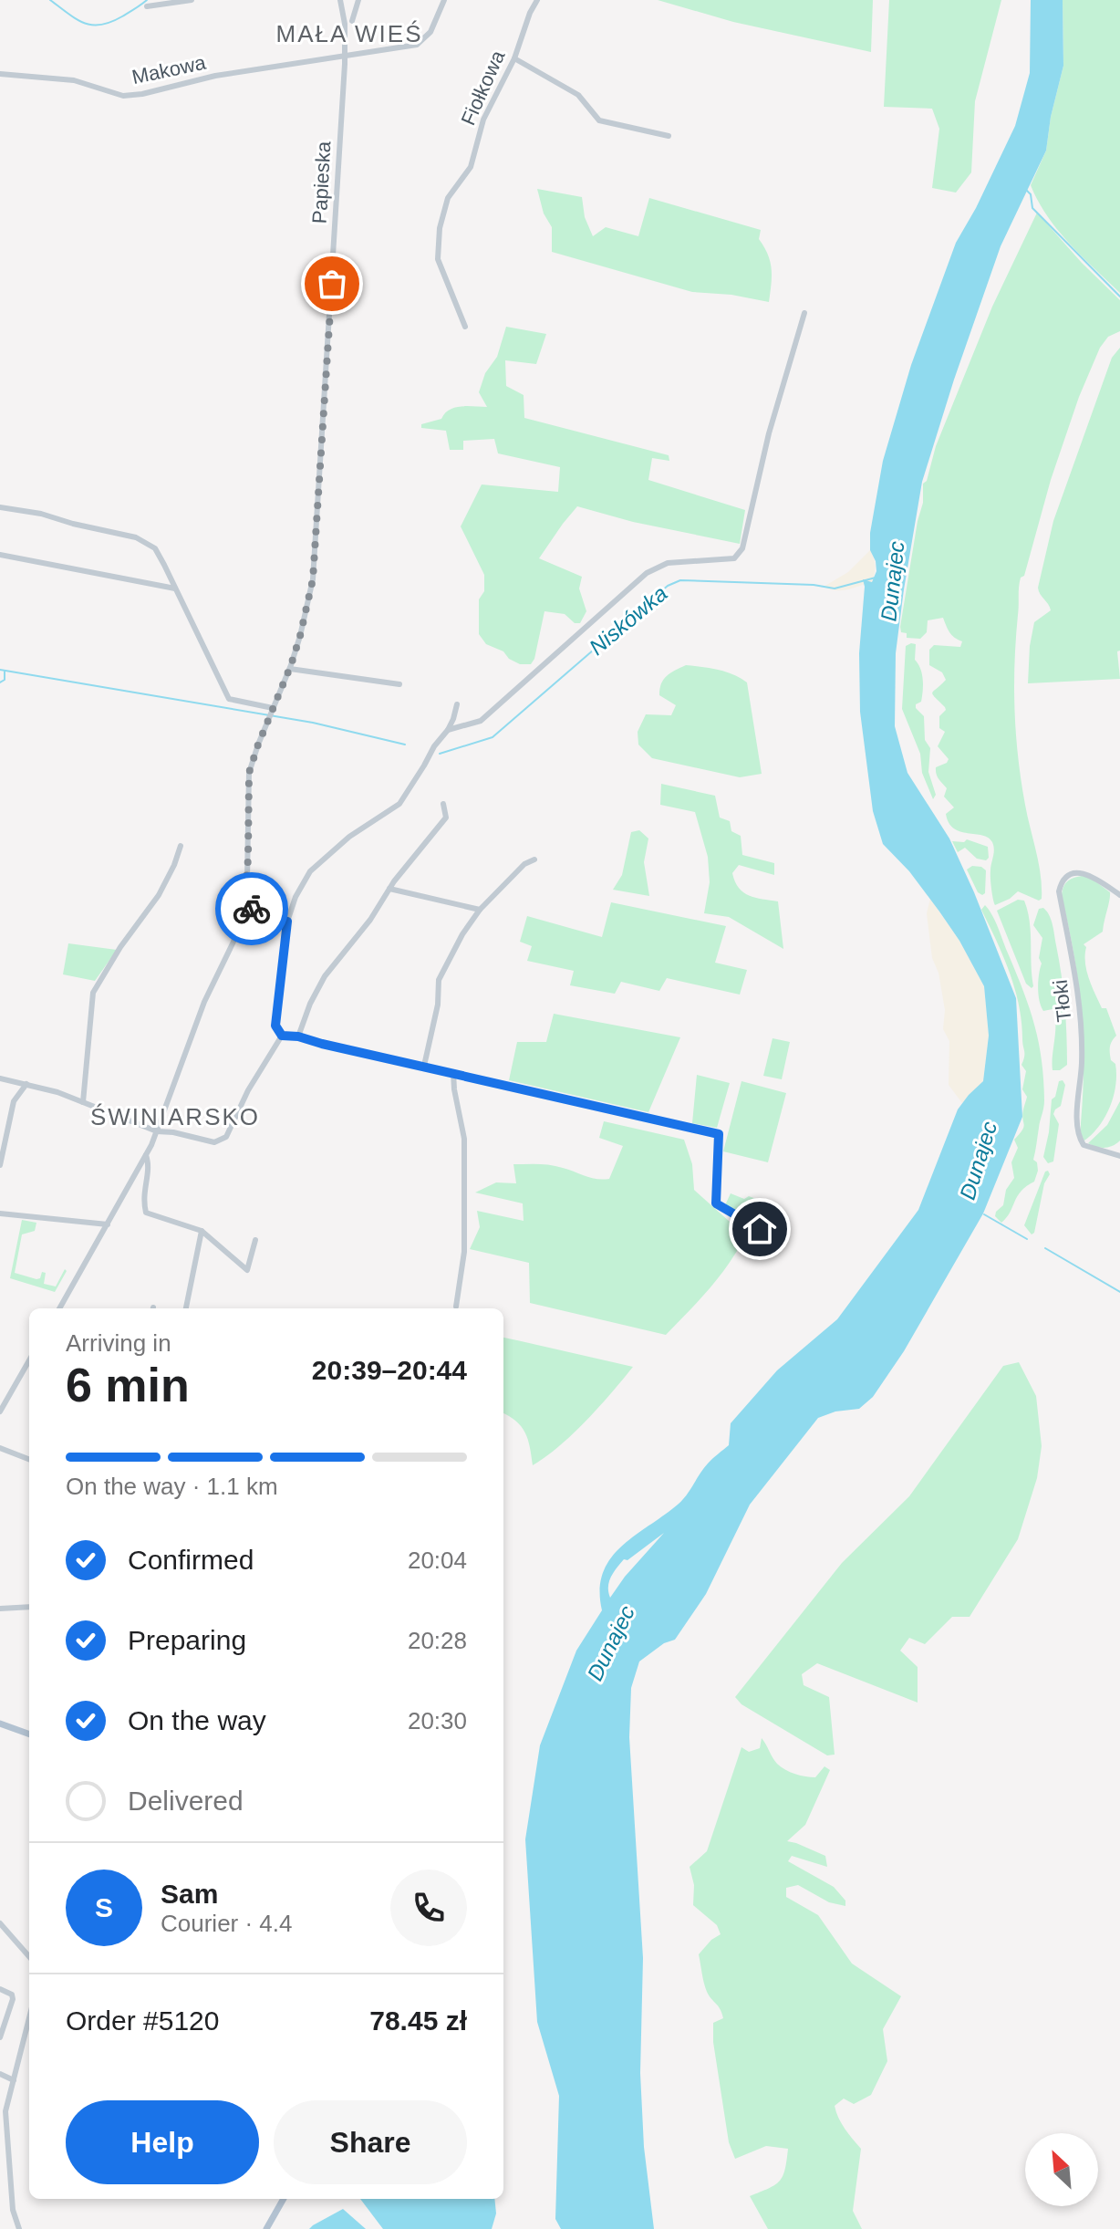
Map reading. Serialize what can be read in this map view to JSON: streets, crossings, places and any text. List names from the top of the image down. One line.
{"streets":{"street":["Makowa","Fiołkowa","Papieska","Tłoki"]},"crossings":[["Makowa","Papieska"]],"districts":["MAŁA WIEŚ","ŚWINIARSKO"],"water":["Dunajec","Niskówka"],"north":"top left","page":{"heading":["6 min","Arriving in","20:39–20:44"],"panel":["Sam","Courier · 4.4","Order #5120","78.45 zł"],"bar":"On the way · 1.1 km","list":[["Confirmed","20:04"],["Preparing","20:28"],["On the way","20:30"],"Delivered"],"round":"S","buttons":["Help","Share"]}}
